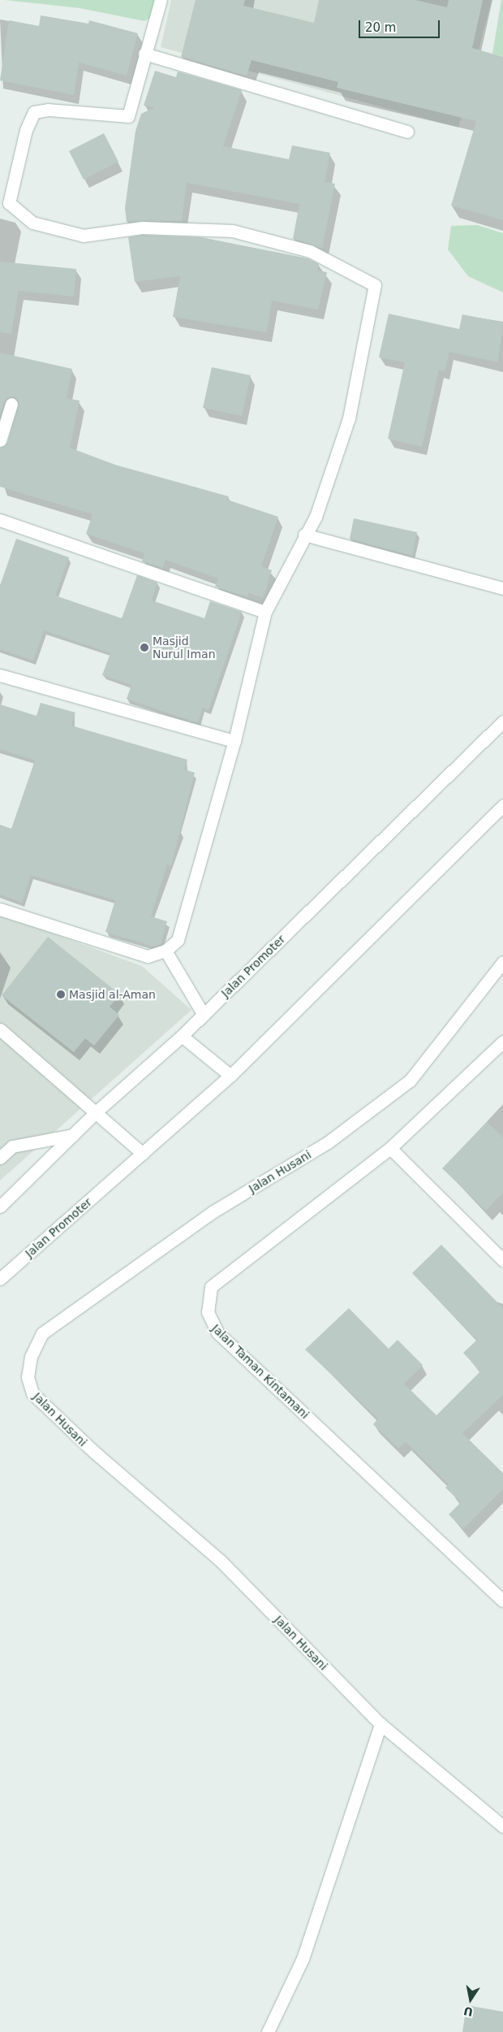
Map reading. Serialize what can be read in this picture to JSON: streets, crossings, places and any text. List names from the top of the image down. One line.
{"streets":{"street":["Jalan Promoter","Jalan Husani","Jalan Taman Kintamani"]},"places":["Masjid Nurul Iman","Masjid al-Aman"],"scale_bar":"20 m","north":"bottom"}
